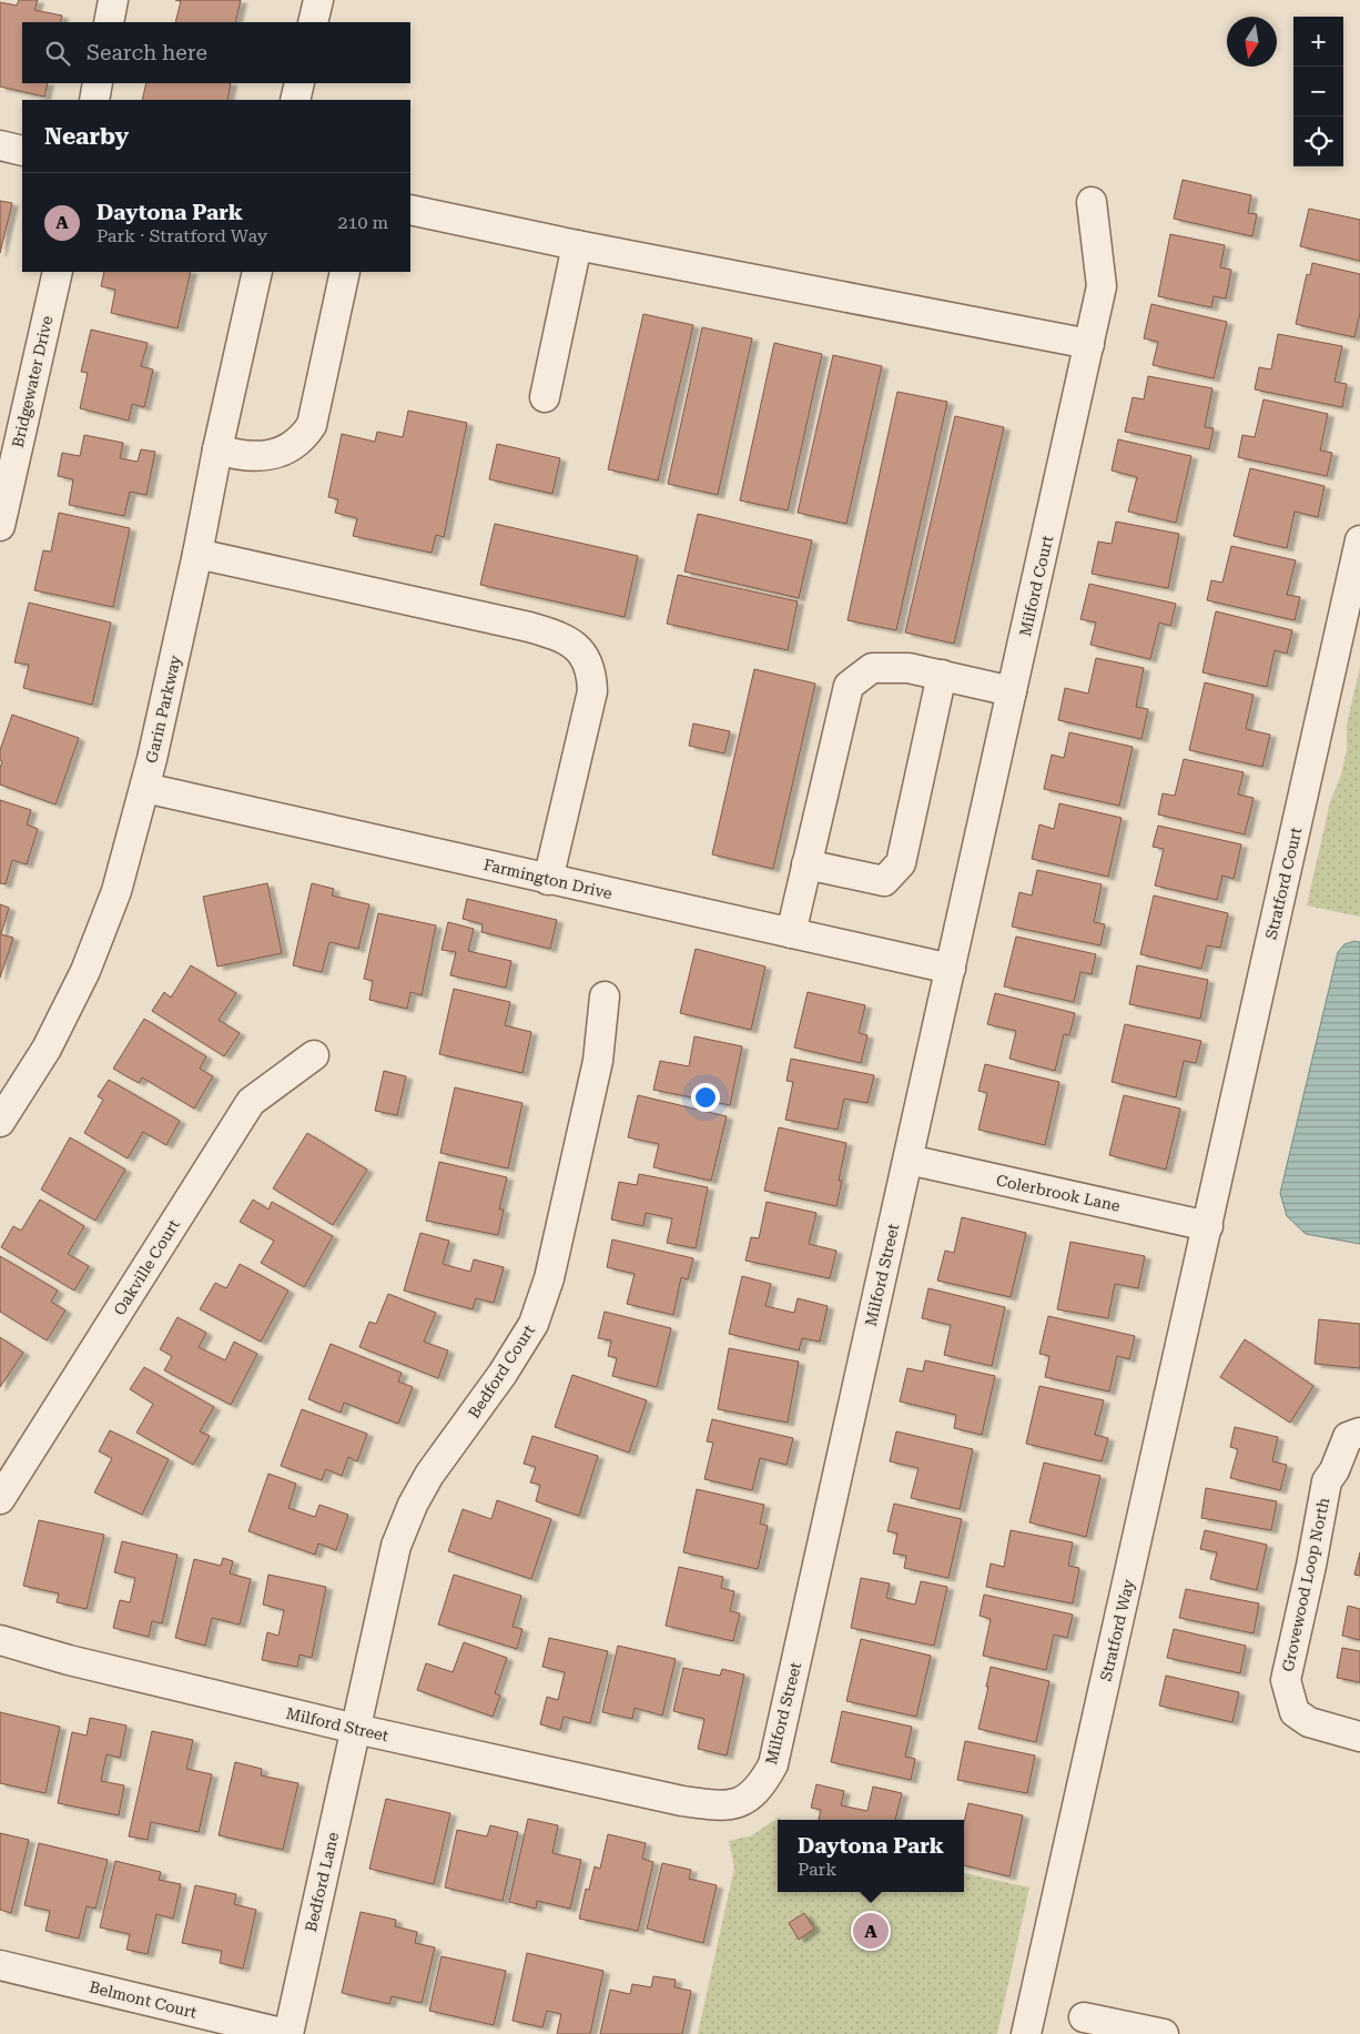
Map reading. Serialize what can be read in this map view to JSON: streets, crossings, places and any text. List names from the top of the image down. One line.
{"streets":{"street":["Bridgewater Drive","Milford Court","Garin Parkway","Farmington Drive","Stratford Court","Colerbrook Lane","Oakville Court","Milford Street","Bedford Court","Grovewood Loop North","Stratford Way","Bedford Lane","Belmont Court"]},"crossings":[["Milford Court","Farmington Drive"],["Milford Court","Milford Street"],["Garin Parkway","Farmington Drive"],["Farmington Drive","Milford Street"],["Stratford Court","Colerbrook Lane"],["Stratford Court","Stratford Way"],["Colerbrook Lane","Milford Street"],["Colerbrook Lane","Stratford Way"],["Milford Street","Bedford Court"],["Milford Street","Bedford Lane"],["Bedford Court","Bedford Lane"],["Bedford Lane","Belmont Court"]],"north":"bottom","page":{"map_buttons":["+","−"],"search":"Search here","heading":"Nearby","list":[{"mark":"A","name":"Daytona Park","note":"Park · Stratford Way","value":"210 m"}],"popup":["Daytona Park","Park"],"pins":"A"}}
